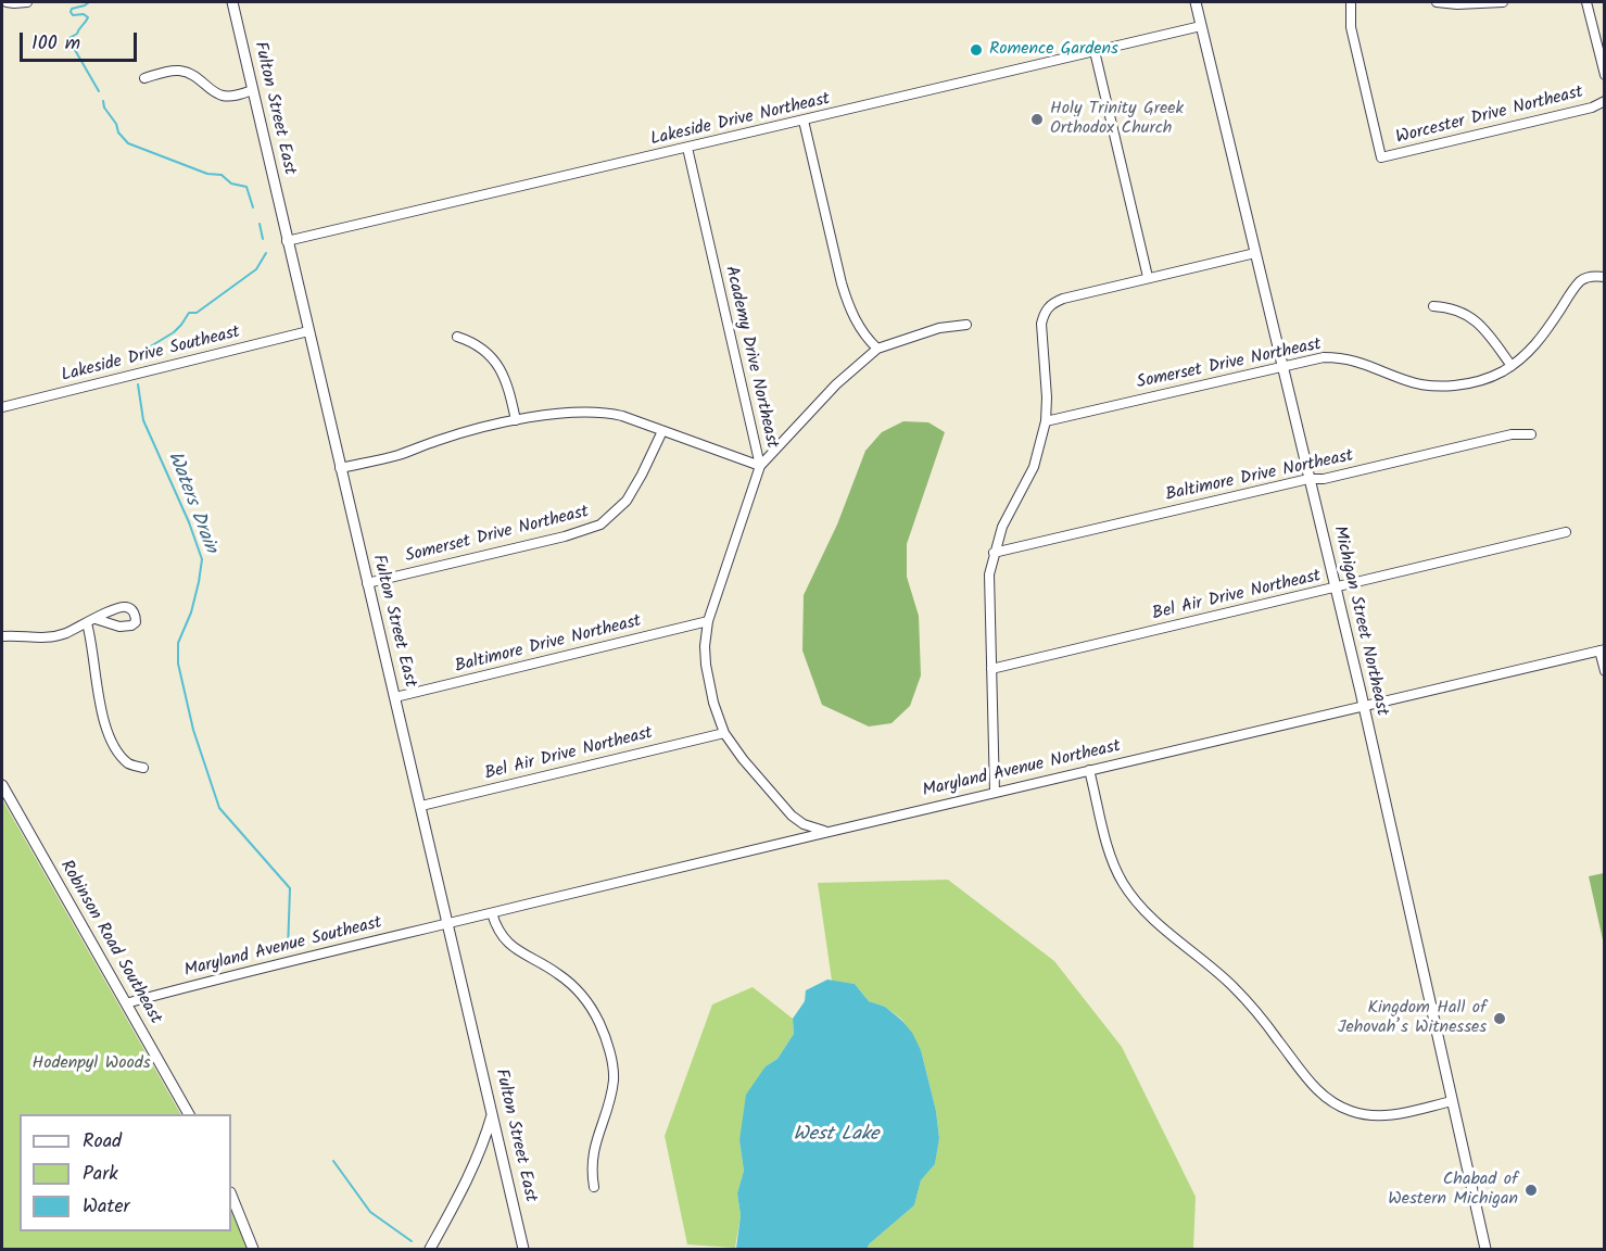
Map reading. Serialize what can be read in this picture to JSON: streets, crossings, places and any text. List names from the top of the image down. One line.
{"streets":{"main road":["Fulton Street East","Michigan Street Northeast","Robinson Road Southeast"],"street":["Worcester Drive Northeast","Lakeside Drive Northeast","Lakeside Drive Southeast","Academy Drive Northeast","Somerset Drive Northeast","Baltimore Drive Northeast","Bel Air Drive Northeast","Maryland Avenue Northeast","Maryland Avenue Southeast"]},"crossings":[["Fulton Street East","Lakeside Drive Northeast"],["Fulton Street East","Lakeside Drive Southeast"],["Fulton Street East","Somerset Drive Northeast"],["Fulton Street East","Baltimore Drive Northeast"],["Fulton Street East","Bel Air Drive Northeast"],["Fulton Street East","Maryland Avenue Northeast"],["Fulton Street East","Maryland Avenue Southeast"],["Lakeside Drive Northeast","Academy Drive Northeast"],["Lakeside Drive Northeast","Michigan Street Northeast"],["Academy Drive Northeast","Baltimore Drive Northeast"],["Academy Drive Northeast","Bel Air Drive Northeast"],["Academy Drive Northeast","Maryland Avenue Northeast"],["Somerset Drive Northeast","Michigan Street Northeast"],["Baltimore Drive Northeast","Michigan Street Northeast"],["Bel Air Drive Northeast","Michigan Street Northeast"],["Michigan Street Northeast","Maryland Avenue Northeast"],["Maryland Avenue Northeast","Maryland Avenue Southeast"],["Robinson Road Southeast","Maryland Avenue Southeast"]],"water":["Waters Drain","West Lake"],"parks":["Hodenpyl Woods"],"places":["Romence Gardens","Holy Trinity Greek Orthodox Church","Kingdom Hall of Jehovah’s Witnesses","Chabad of Western Michigan"],"legend":["Road","Park","Water"],"scale_bar":"100 m"}
